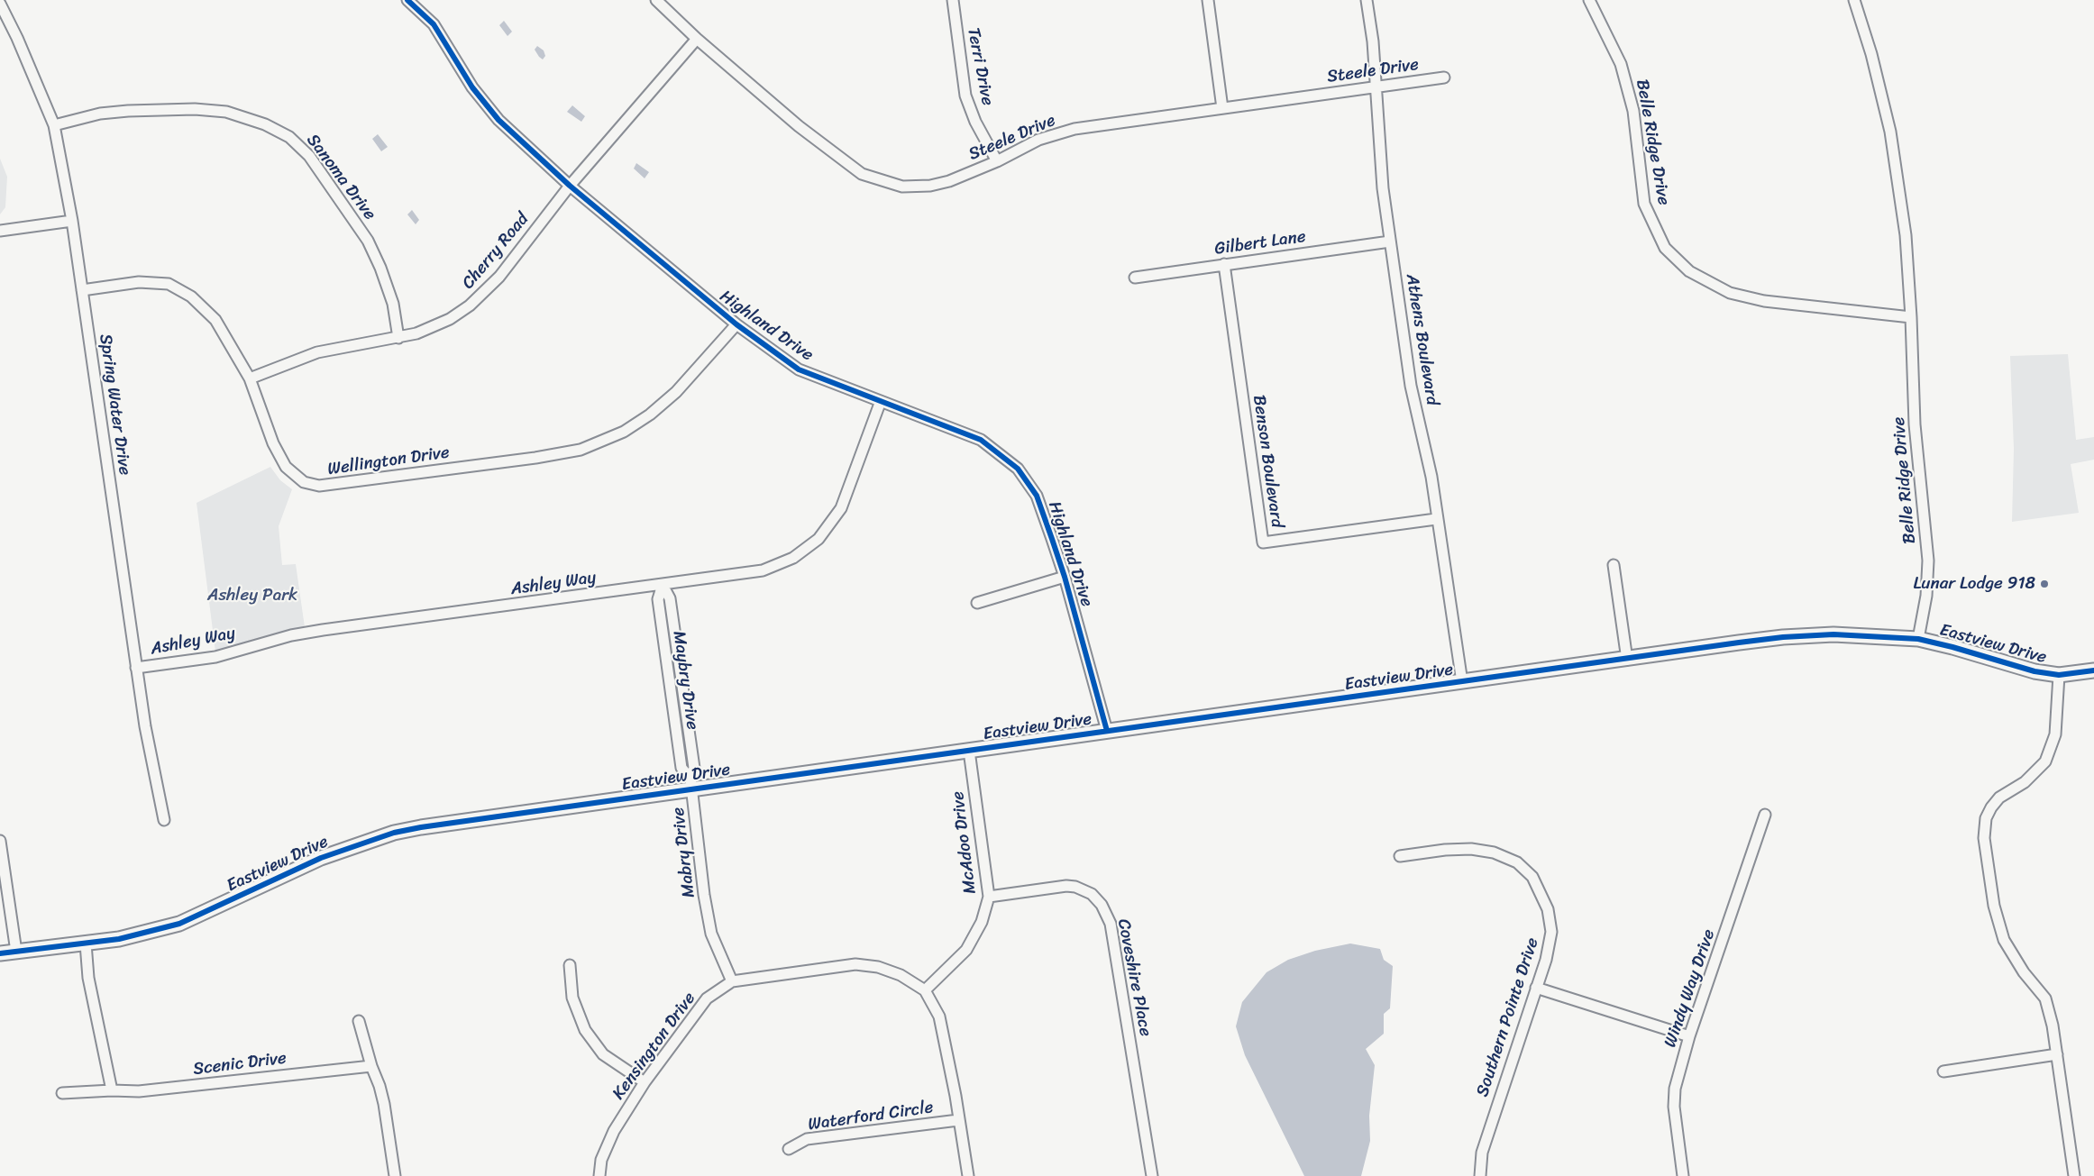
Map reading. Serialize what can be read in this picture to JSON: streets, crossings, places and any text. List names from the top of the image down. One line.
{"streets":{"street":["Terri Drive","Steele Drive","Belle Ridge Drive","Sanoma Drive","Gilbert Lane","Cherry Road","Highland Drive","Athens Boulevard","Spring Water Drive","Wellington Drive","Benson Boulevard","Ashley Way","Eastview Drive","Maybry Drive","McAdoo Drive","Mabry Drive","Coveshire Place","Windy Way Drive","Southern Pointe Drive","Kensington Drive","Scenic Drive","Waterford Circle"]},"crossings":[["Terri Drive","Steele Drive"],["Steele Drive","Cherry Road"],["Steele Drive","Athens Boulevard"],["Belle Ridge Drive","Eastview Drive"],["Sanoma Drive","Cherry Road"],["Sanoma Drive","Spring Water Drive"],["Gilbert Lane","Athens Boulevard"],["Gilbert Lane","Benson Boulevard"],["Cherry Road","Highland Drive"],["Cherry Road","Wellington Drive"],["Highland Drive","Wellington Drive"],["Highland Drive","Ashley Way"],["Highland Drive","Eastview Drive"],["Athens Boulevard","Benson Boulevard"],["Athens Boulevard","Eastview Drive"],["Spring Water Drive","Wellington Drive"],["Spring Water Drive","Ashley Way"],["Ashley Way","Maybry Drive"],["Eastview Drive","Maybry Drive"],["Eastview Drive","McAdoo Drive"],["Eastview Drive","Mabry Drive"],["Maybry Drive","Mabry Drive"],["McAdoo Drive","Coveshire Place"],["McAdoo Drive","Kensington Drive"],["Mabry Drive","Kensington Drive"],["Kensington Drive","Waterford Circle"]],"parks":["Ashley Park"],"places":["Lunar Lodge 918"]}
